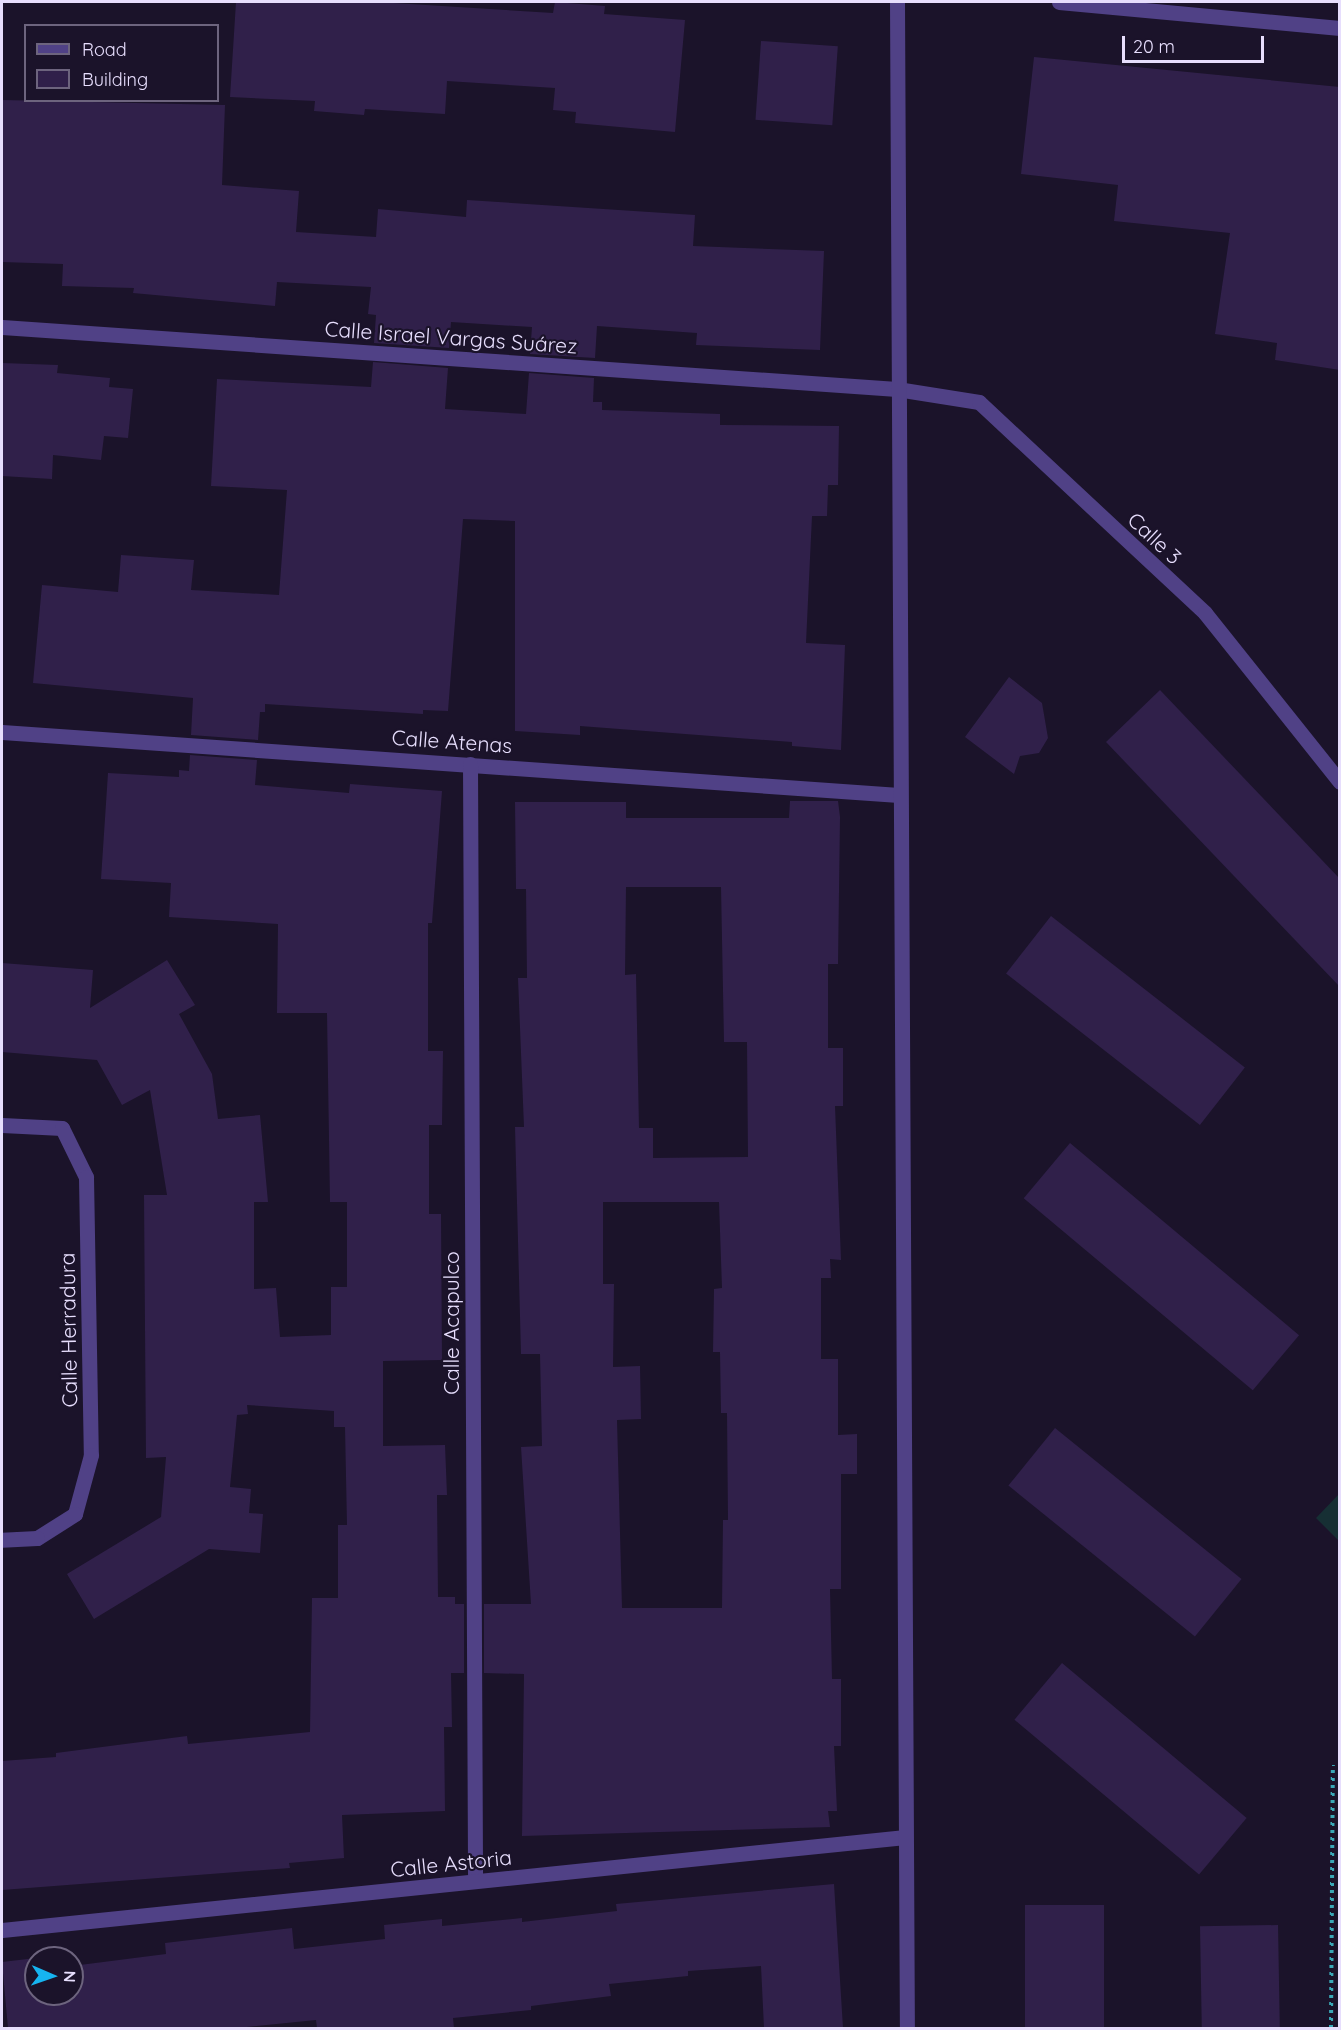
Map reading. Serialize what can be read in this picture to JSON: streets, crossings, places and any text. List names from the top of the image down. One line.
{"streets":{"street":["Calle Israel Vargas Suárez","Calle 3","Calle Atenas","Calle Acapulco","Calle Herradura","Calle Astoria"]},"crossings":[["Calle Israel Vargas Suárez","Calle 3"],["Calle Atenas","Calle Acapulco"],["Calle Acapulco","Calle Astoria"]],"legend":["Road","Building"],"scale_bar":"20 m","north":"right"}
